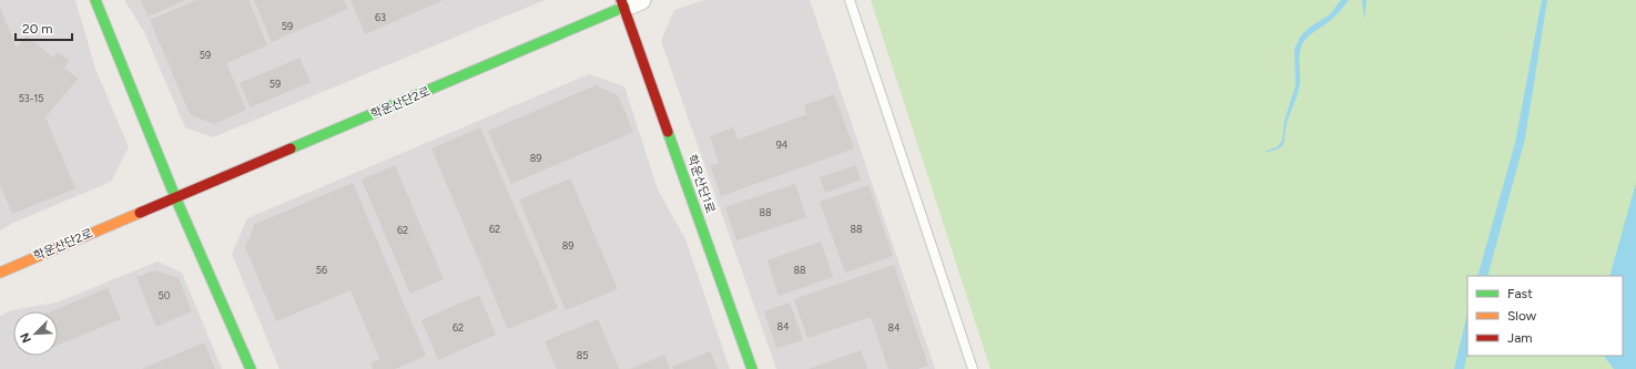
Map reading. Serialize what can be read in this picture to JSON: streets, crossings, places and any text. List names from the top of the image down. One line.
{"streets":{"street":["학운산단2로","학운산단1로"]},"crossings":[["학운산단2로","학운산단1로"]],"house_numbers":["63","59","59","59","53-15","94","89","88","62","88","62","89","56","88","50","84","62","84","85"],"legend":["Fast","Slow","Jam"],"scale_bar":"20 m","north":"bottom left"}
